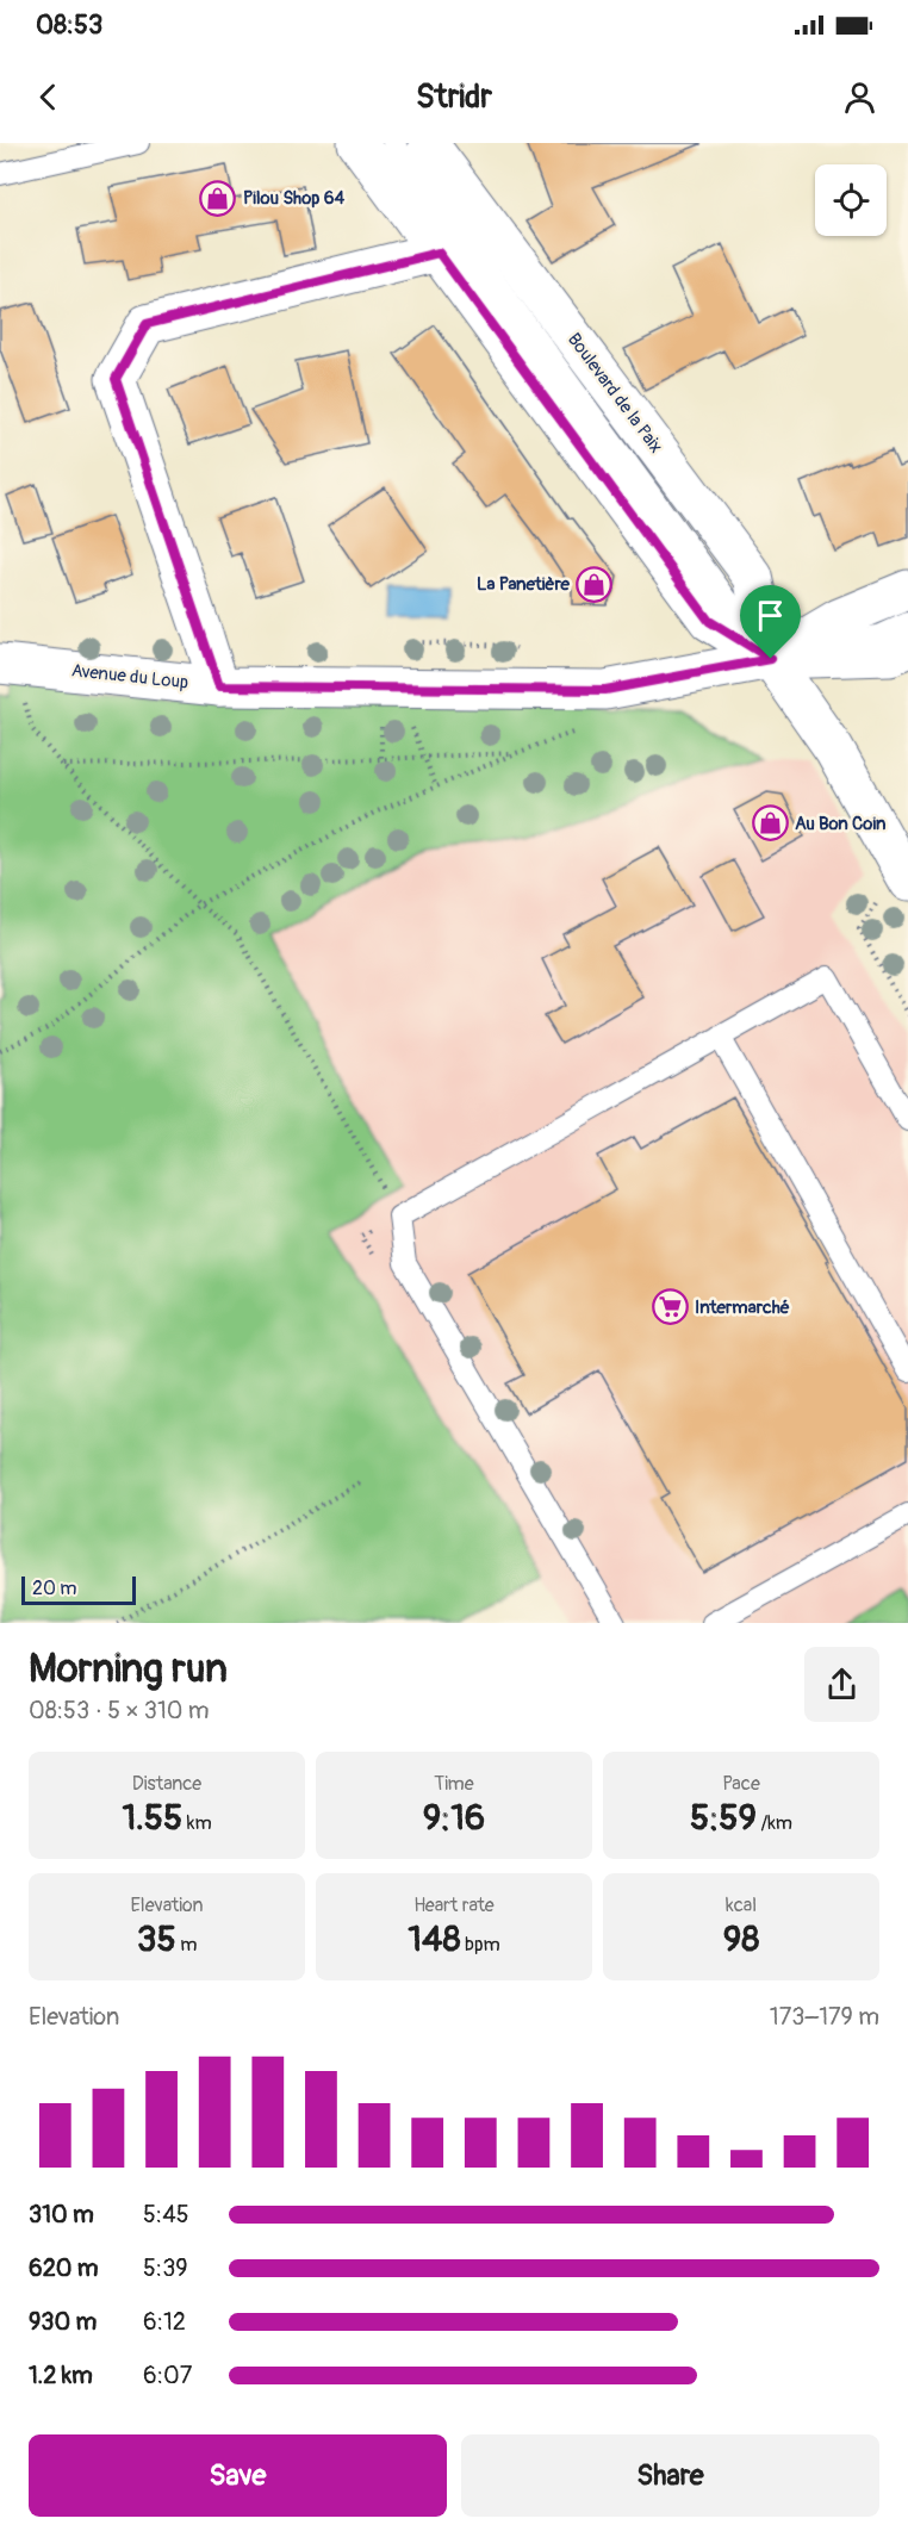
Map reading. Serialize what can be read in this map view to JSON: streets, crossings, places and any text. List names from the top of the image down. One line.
{"streets":{"street":["Boulevard de la Paix","Avenue du Loup"]},"crossings":[["Boulevard de la Paix","Avenue du Loup"]],"places":{"shop":["Pilou Shop 64","La Panetière","Au Bon Coin"],"supermarket":["Intermarché"]},"scale_bar":"20 m","page":{"status":"08:53","header":"Stridr","scale":"20 m","heading":["Morning run","08:53 · 5 × 310 m"],"stats":[["Distance","1.55 km"],["Time","9:16"],["Pace","5:59 /km"],["Elevation","35 m"],["Heart rate","148 bpm"],["kcal","98"]],"chart":["Elevation","173–179 m"],"list":[{"name":"310 m","note":"5:45"},{"name":"620 m","note":"5:39"},{"name":"930 m","note":"6:12"},{"name":"1.2 km","note":"6:07"}],"buttons":["Save","Share"]}}
